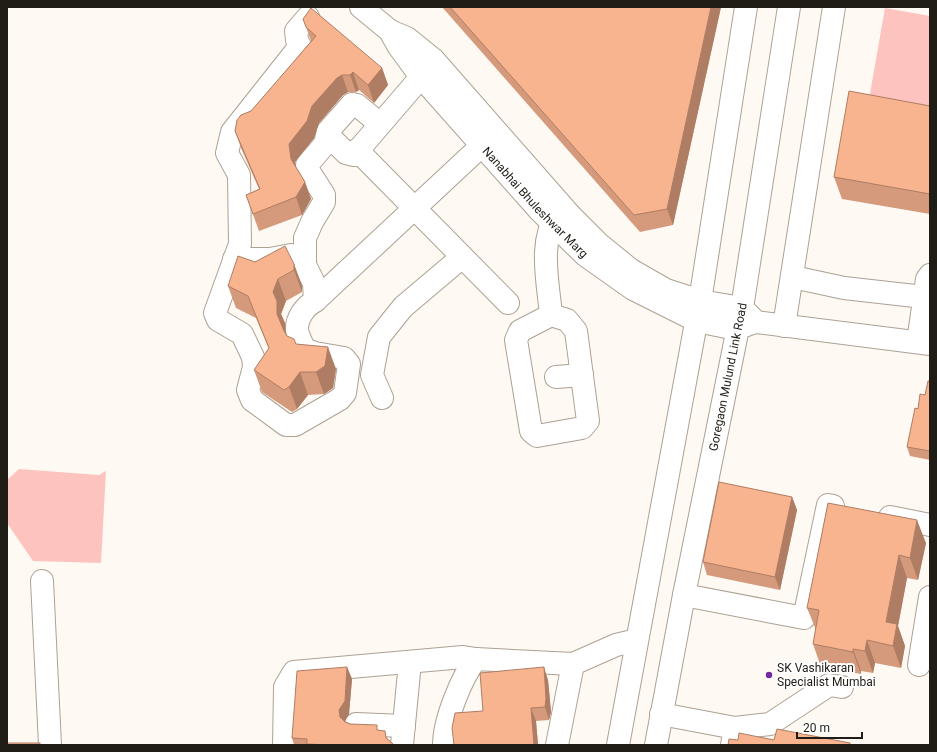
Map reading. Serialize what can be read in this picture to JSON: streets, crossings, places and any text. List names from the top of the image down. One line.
{"streets":{"street":["Nanabhai Bhuleshwar Marg","Goregaon Mulund Link Road"]},"crossings":[["Nanabhai Bhuleshwar Marg","Goregaon Mulund Link Road"]],"places":["SK Vashikaran Specialist Mumbai"],"scale_bar":"20 m"}
